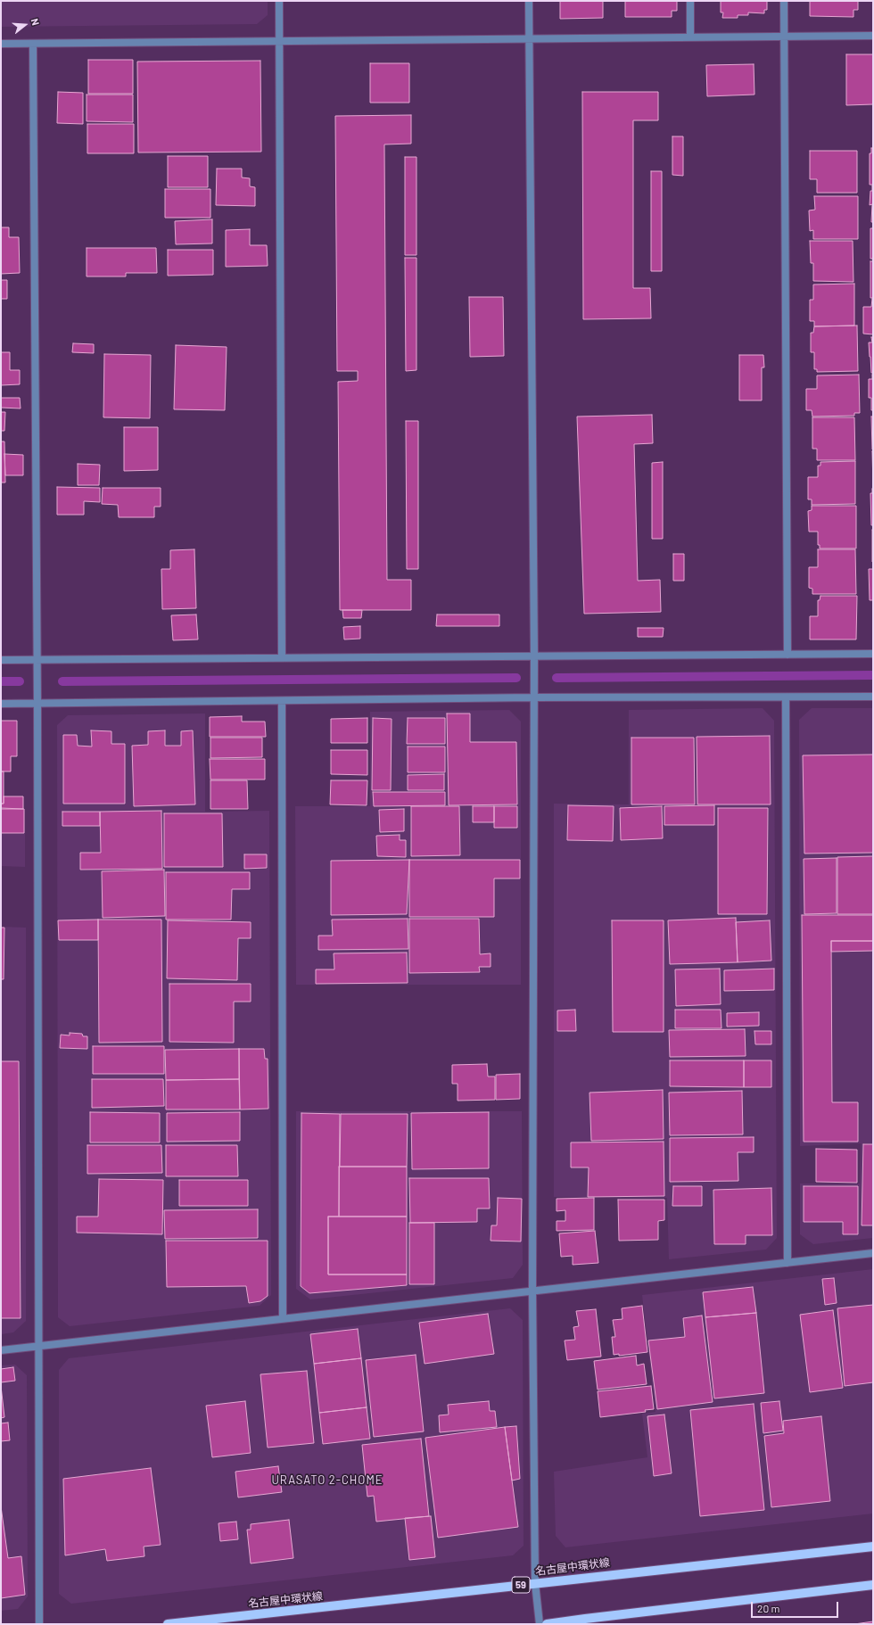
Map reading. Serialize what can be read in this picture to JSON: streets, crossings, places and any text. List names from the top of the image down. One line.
{"streets":{"main road":["名古屋中環状線","59"]},"districts":["URASATO 2-CHOME"],"scale_bar":"20 m","north":"right"}
